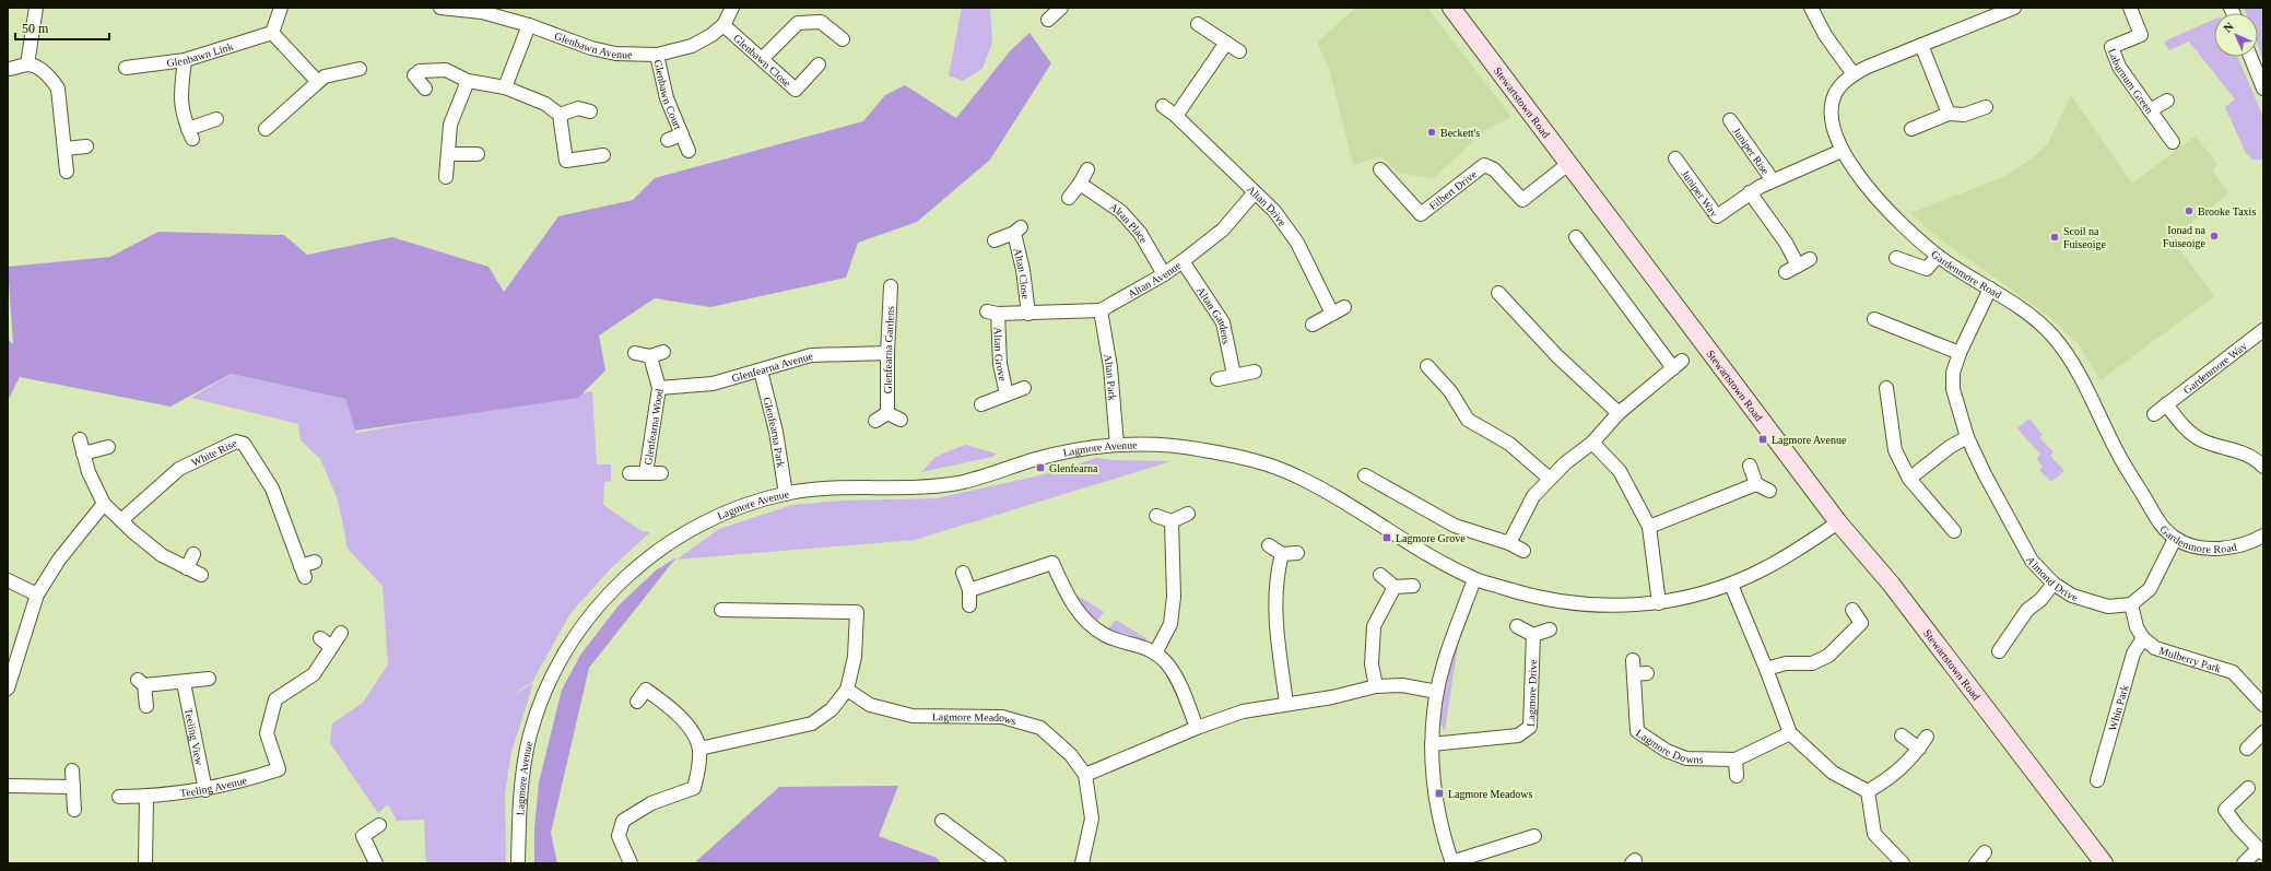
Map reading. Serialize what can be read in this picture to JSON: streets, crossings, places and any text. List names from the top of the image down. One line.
{"streets":{"main road":["Stewartstown Road"],"street":["Glenbawn Avenue","Glenbawn Link","Glenbawn Close","Laburnum Green","Glenbawn Court","Juniper Rise","Filbert Drive","Juniper Way","Altan Drive","Altan Place","Altan Close","Gardenmore Road","Altan Avenue","Altan Gardens","Glenfearna Gardens","Altan Grove","Glenfearna Avenue","Gardenmore Way","Altan Park","Glenfearna Wood","Glenfearna Park","Lagmore Avenue","White Rise","Almond Drive","Mulberry Park","Lagmore Drive","Whin Park","Lagmore Meadows","Teeling View","Lagmore Downs","Teeling Avenue"]},"crossings":[["Glenbawn Avenue","Glenbawn Close"],["Glenbawn Avenue","Glenbawn Court"],["Stewartstown Road","Filbert Drive"],["Stewartstown Road","Lagmore Avenue"],["Juniper Rise","Juniper Way"],["Juniper Way","Gardenmore Road"],["Altan Drive","Altan Avenue"],["Altan Place","Altan Avenue"],["Altan Close","Altan Avenue"],["Altan Close","Altan Grove"],["Gardenmore Road","Almond Drive"],["Altan Avenue","Altan Gardens"],["Altan Avenue","Altan Grove"],["Altan Avenue","Altan Park"],["Glenfearna Gardens","Glenfearna Avenue"],["Glenfearna Avenue","Glenfearna Wood"],["Glenfearna Avenue","Glenfearna Park"],["Altan Park","Lagmore Avenue"],["Glenfearna Park","Lagmore Avenue"],["Almond Drive","Mulberry Park"],["Mulberry Park","Whin Park"],["Teeling View","Teeling Avenue"]],"places":{"other":["Beckett's","Brooke Taxis","Ionad na Fuiseoige","Scoil na Fuiseoige"],"transit":["Lagmore Avenue","Glenfearna","Lagmore Grove","Lagmore Meadows"]},"scale_bar":"50 m","north":"top left"}
